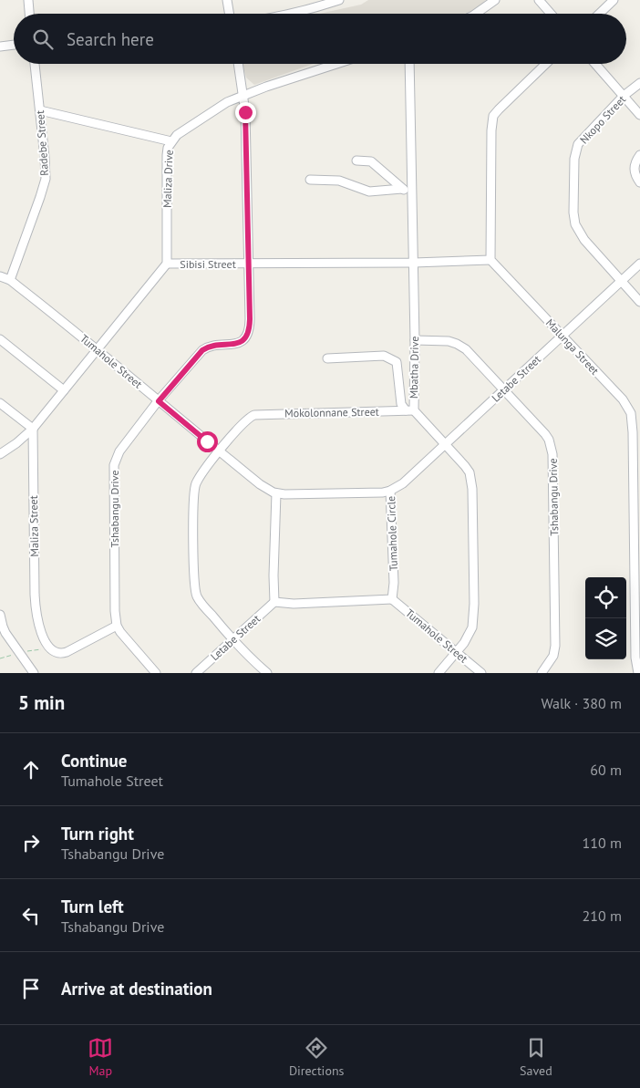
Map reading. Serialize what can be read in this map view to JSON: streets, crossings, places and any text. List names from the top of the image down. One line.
{"streets":{"street":["Nkopo Street","Radebe Street","Maliza Drive","Sibisi Street","Malunga Street","Tumahole Street","Mbatha Drive","Letabe Street","Mokolonnane Street","Tshabangu Drive","Maliza Street","Tumahole Circle"]},"crossings":[["Nkopo Street","Letabe Street"],["Radebe Street","Tumahole Street"],["Maliza Drive","Sibisi Street"],["Maliza Drive","Tshabangu Drive"],["Sibisi Street","Mbatha Drive"],["Sibisi Street","Tshabangu Drive"],["Malunga Street","Letabe Street"],["Tumahole Street","Mbatha Drive"],["Tumahole Street","Mokolonnane Street"],["Tumahole Street","Tshabangu Drive"],["Tumahole Street","Tumahole Circle"],["Mbatha Drive","Letabe Street"],["Mbatha Drive","Mokolonnane Street"],["Mbatha Drive","Tshabangu Drive"],["Letabe Street","Tshabangu Drive"],["Letabe Street","Tumahole Circle"],["Tshabangu Drive","Maliza Street"]],"page":{"search":"Search here","heading":["5 min","Walk · 380 m"],"list":[["Continue","Tumahole Street","60 m"],["Turn right","Tshabangu Drive","110 m"],["Turn left","Tshabangu Drive","210 m"],"Arrive at destination"],"nav":["Map","Directions","Saved"]}}
